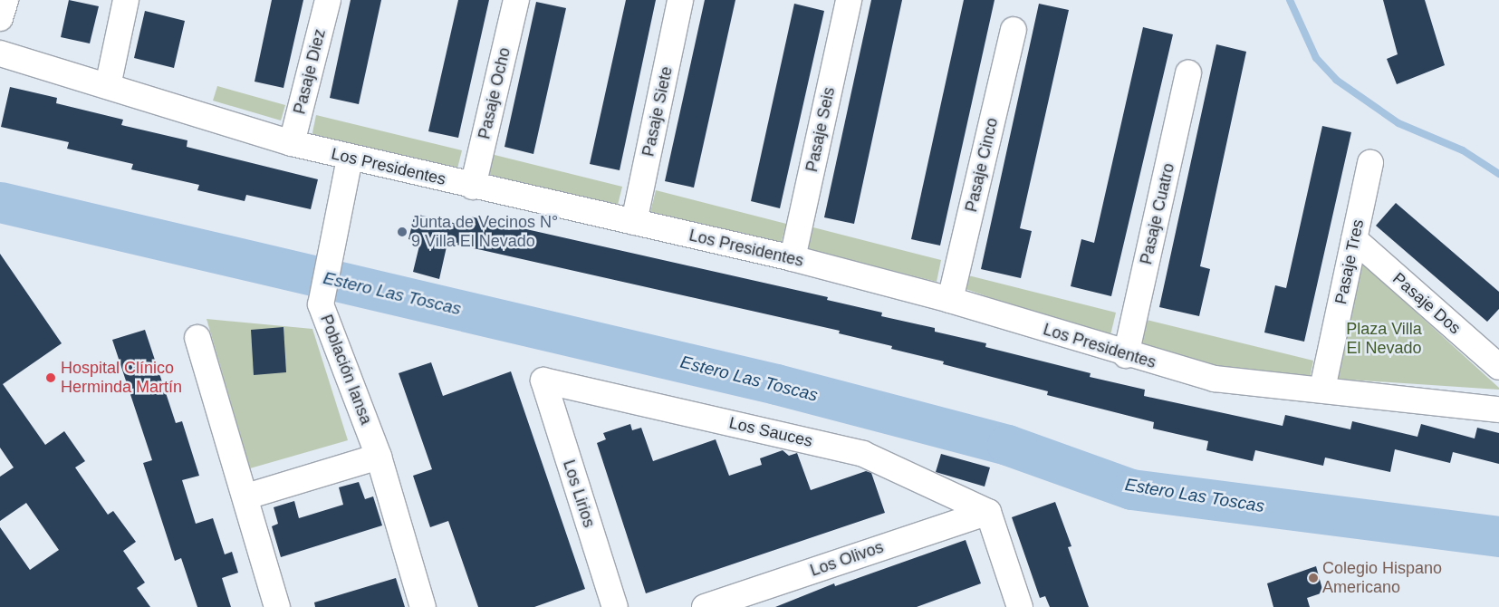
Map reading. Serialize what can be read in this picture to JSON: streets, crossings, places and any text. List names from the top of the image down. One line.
{"streets":{"street":["Pasaje Diez","Pasaje Ocho","Pasaje Siete","Pasaje Seis","Pasaje Cinco","Los Presidentes","Pasaje Cuatro","Pasaje Tres","Pasaje Dos","Población Iansa","Los Sauces","Los Lirios","Los Olivos"]},"crossings":[["Pasaje Diez","Los Presidentes"],["Pasaje Ocho","Los Presidentes"],["Pasaje Siete","Los Presidentes"],["Pasaje Seis","Los Presidentes"],["Pasaje Cinco","Los Presidentes"],["Los Presidentes","Pasaje Cuatro"],["Los Presidentes","Pasaje Tres"],["Los Presidentes","Población Iansa"],["Pasaje Tres","Pasaje Dos"],["Los Sauces","Los Lirios"],["Los Sauces","Los Olivos"]],"water":["Estero Las Toscas"],"parks":["Plaza Villa El Nevado"],"places":["Junta de Vecinos N° 9 Villa El Nevado","Hospital Clínico Herminda Martín","Colegio Hispano Americano"]}
